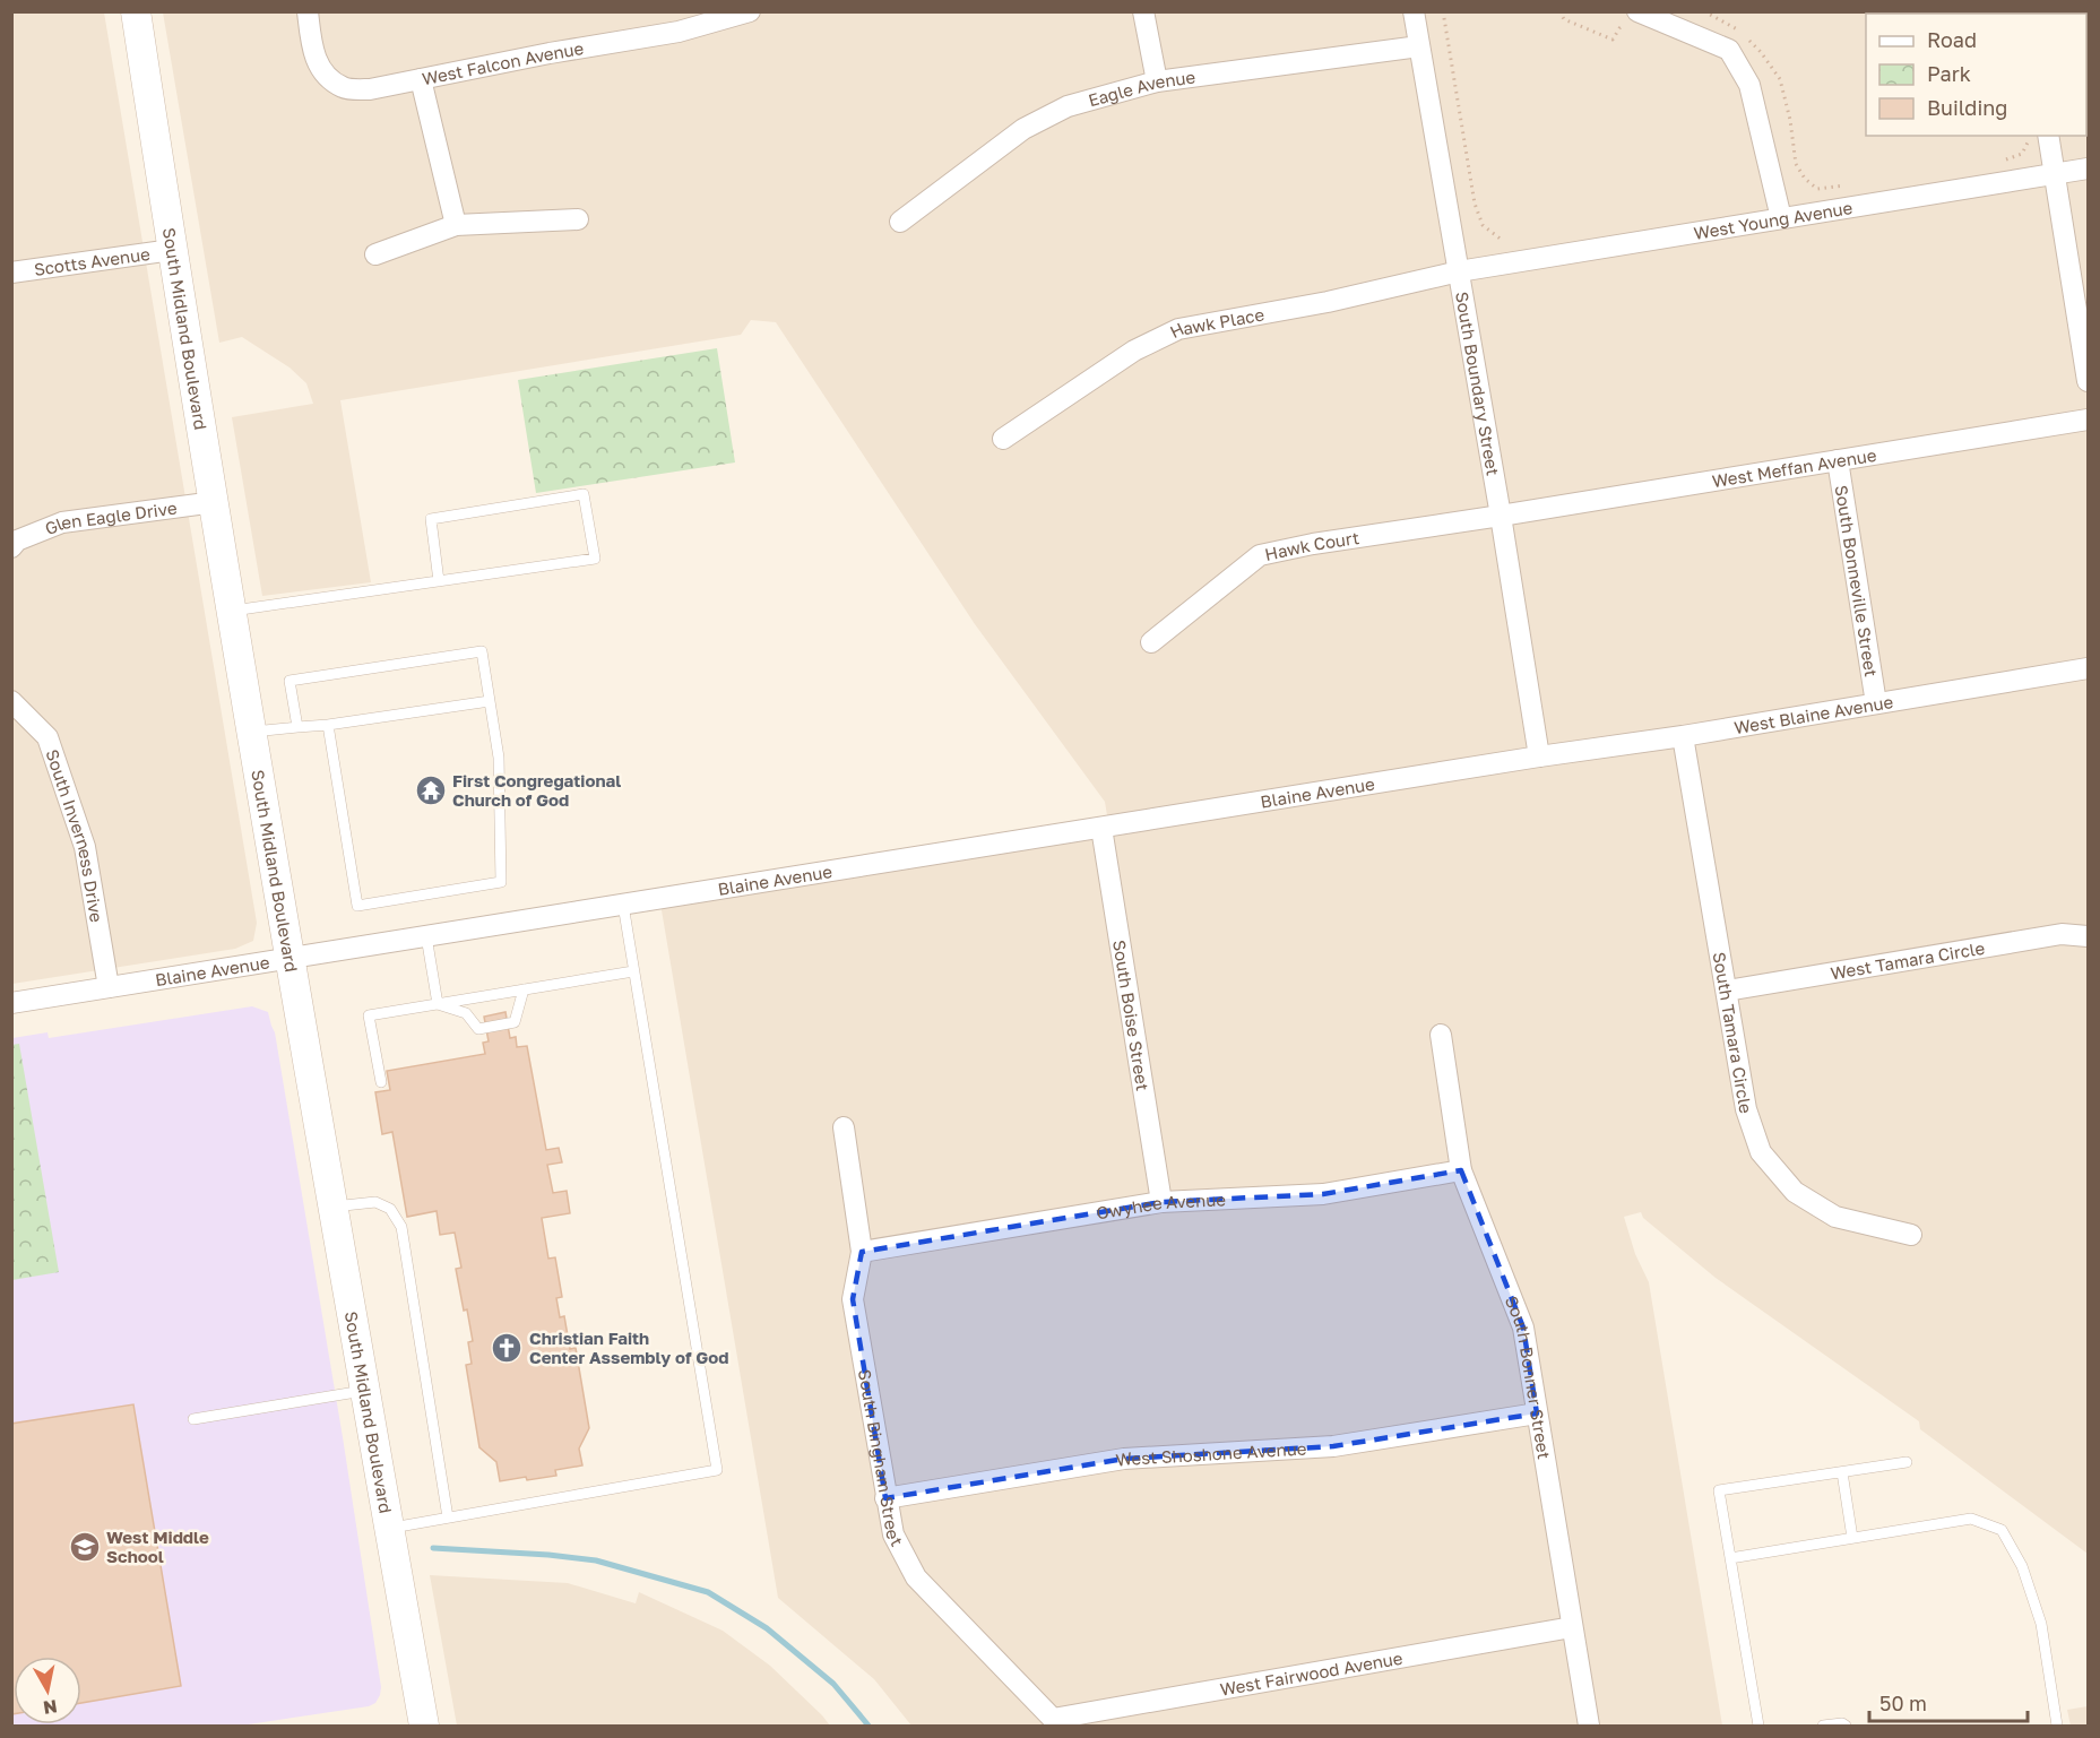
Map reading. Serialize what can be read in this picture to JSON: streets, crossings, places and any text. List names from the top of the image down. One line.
{"streets":{"main road":["South Midland Boulevard"],"street":["West Falcon Avenue","Eagle Avenue","West Young Avenue","Scotts Avenue","Hawk Place","South Boundary Street","West Meffan Avenue","Glen Eagle Drive","Hawk Court","South Bonneville Street","West Blaine Avenue","Blaine Avenue","South Inverness Drive","West Tamara Circle","South Boise Street","South Tamara Circle","Owyhee Avenue","South Bonner Street","South Bingham Street","West Shoshone Avenue","West Fairwood Avenue"]},"crossings":[["Eagle Avenue","South Boundary Street"],["West Young Avenue","Hawk Place"],["West Young Avenue","South Boundary Street"],["Scotts Avenue","South Midland Boulevard"],["Hawk Place","South Boundary Street"],["South Midland Boulevard","Glen Eagle Drive"],["South Midland Boulevard","Blaine Avenue"],["South Boundary Street","West Meffan Avenue"],["South Boundary Street","Hawk Court"],["South Boundary Street","West Blaine Avenue"],["South Boundary Street","Blaine Avenue"],["West Meffan Avenue","Hawk Court"],["West Meffan Avenue","South Bonneville Street"],["South Bonneville Street","West Blaine Avenue"],["West Blaine Avenue","Blaine Avenue"],["West Blaine Avenue","South Tamara Circle"],["Blaine Avenue","South Inverness Drive"],["Blaine Avenue","South Boise Street"],["West Tamara Circle","South Tamara Circle"],["South Boise Street","Owyhee Avenue"],["Owyhee Avenue","South Bonner Street"],["Owyhee Avenue","South Bingham Street"],["South Bonner Street","West Shoshone Avenue"],["South Bonner Street","West Fairwood Avenue"],["South Bingham Street","West Shoshone Avenue"],["South Bingham Street","West Fairwood Avenue"]],"places":{"temple":["First Congregational Church of God"],"church":["Christian Faith Center Assembly of God"],"school or university":["West Middle School"]},"legend":["Road","Park","Building"],"scale_bar":"50 m","north":"bottom"}
